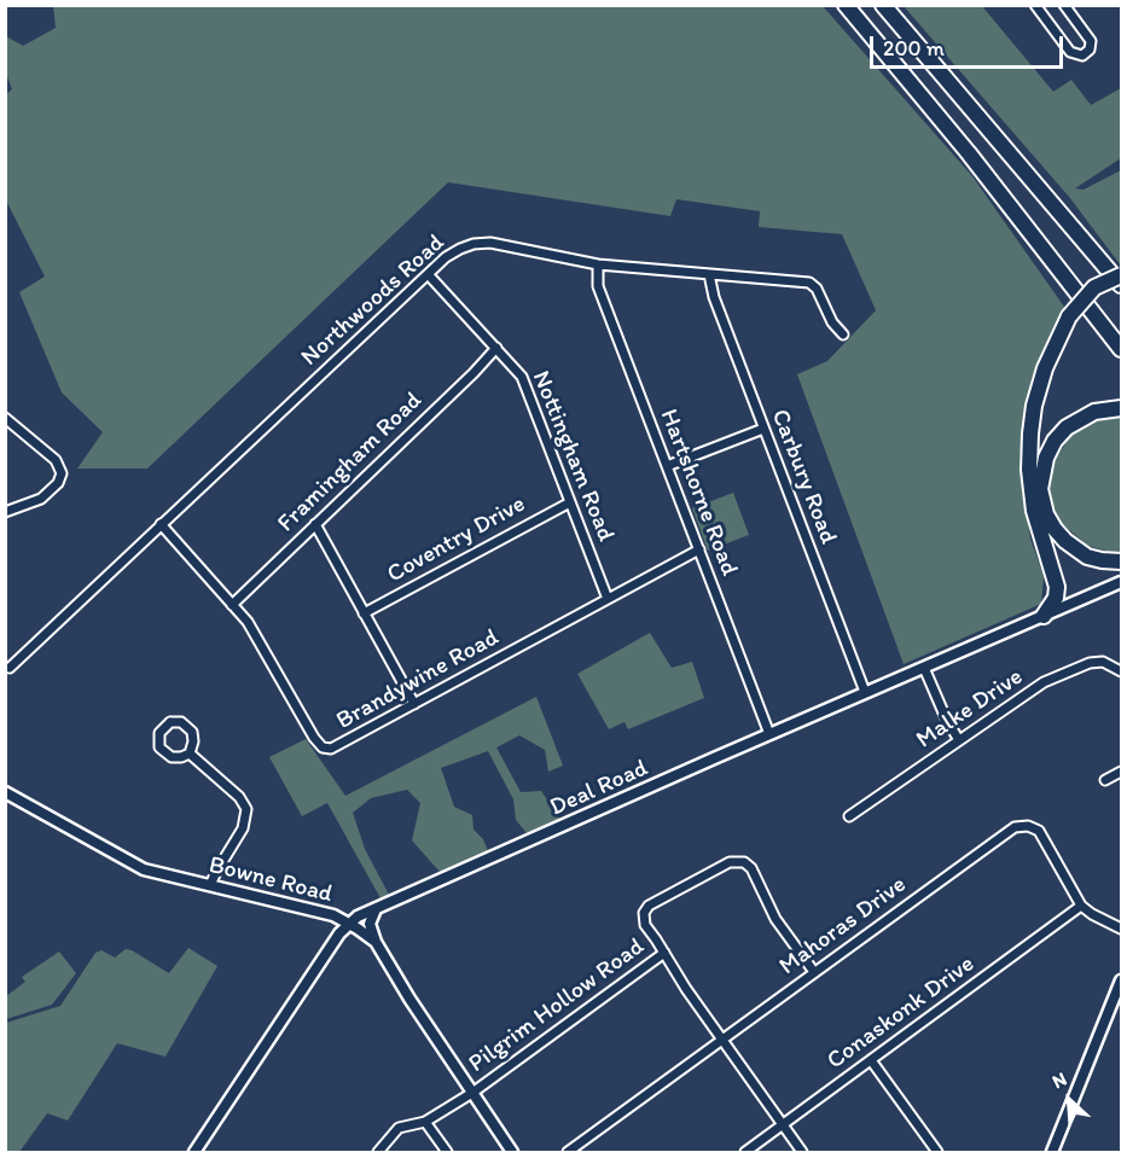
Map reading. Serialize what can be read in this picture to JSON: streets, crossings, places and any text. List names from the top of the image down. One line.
{"streets":{"street":["Northwoods Road","Nottingham Road","Framingham Road","Carbury Road","Hartshorne Road","Coventry Drive","Brandywine Road","Malke Drive","Deal Road","Bowne Road","Mahoras Drive","Pilgrim Hollow Road","Conaskonk Drive"]},"crossings":[["Northwoods Road","Nottingham Road"],["Northwoods Road","Carbury Road"],["Northwoods Road","Hartshorne Road"],["Northwoods Road","Brandywine Road"],["Nottingham Road","Framingham Road"],["Nottingham Road","Coventry Drive"],["Nottingham Road","Brandywine Road"],["Framingham Road","Brandywine Road"],["Carbury Road","Deal Road"],["Hartshorne Road","Brandywine Road"],["Hartshorne Road","Deal Road"],["Deal Road","Bowne Road"],["Bowne Road","Pilgrim Hollow Road"],["Mahoras Drive","Conaskonk Drive"]],"scale_bar":"200 m","north":"top left"}
